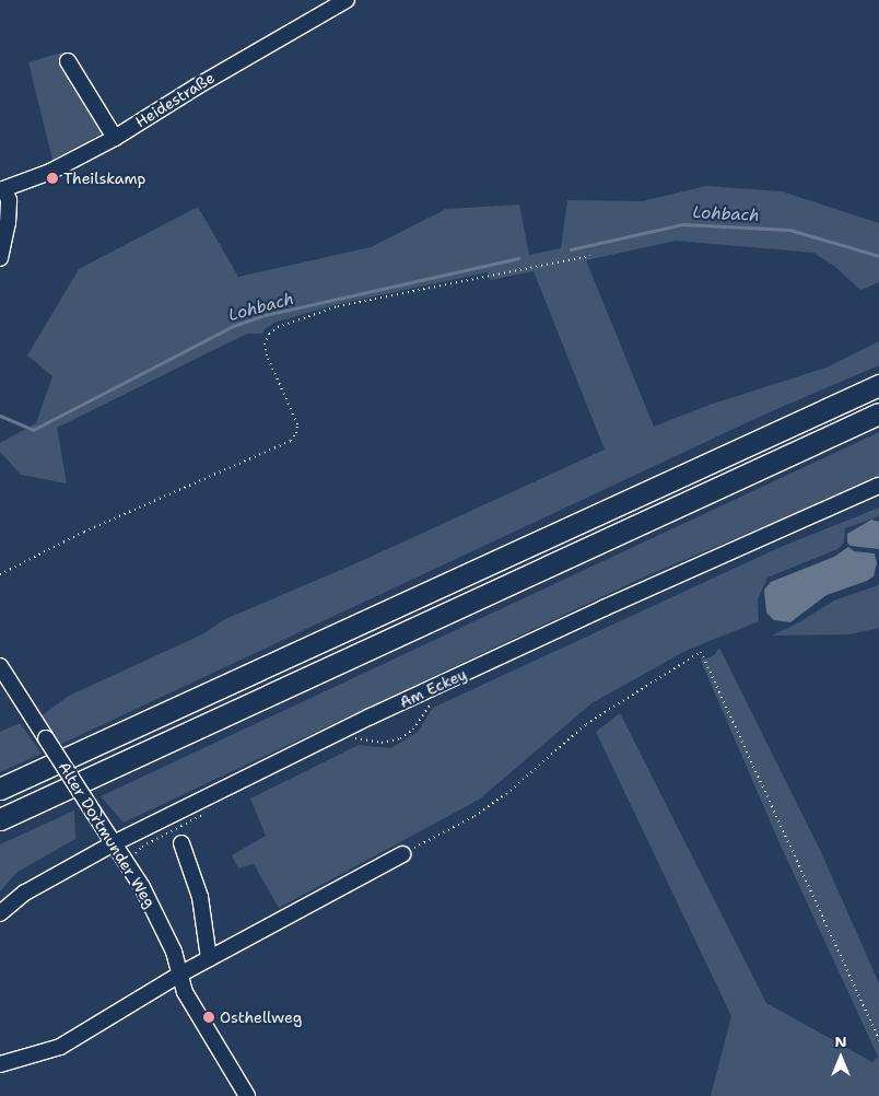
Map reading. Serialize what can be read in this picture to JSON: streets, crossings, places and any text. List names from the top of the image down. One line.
{"streets":{"street":["Heidestraße","Am Eckey","Alter Dortmunder Weg"]},"crossings":[["Am Eckey","Alter Dortmunder Weg"]],"water":["Lohbach"],"places":["Theilskamp","Osthellweg"],"north":"top"}
